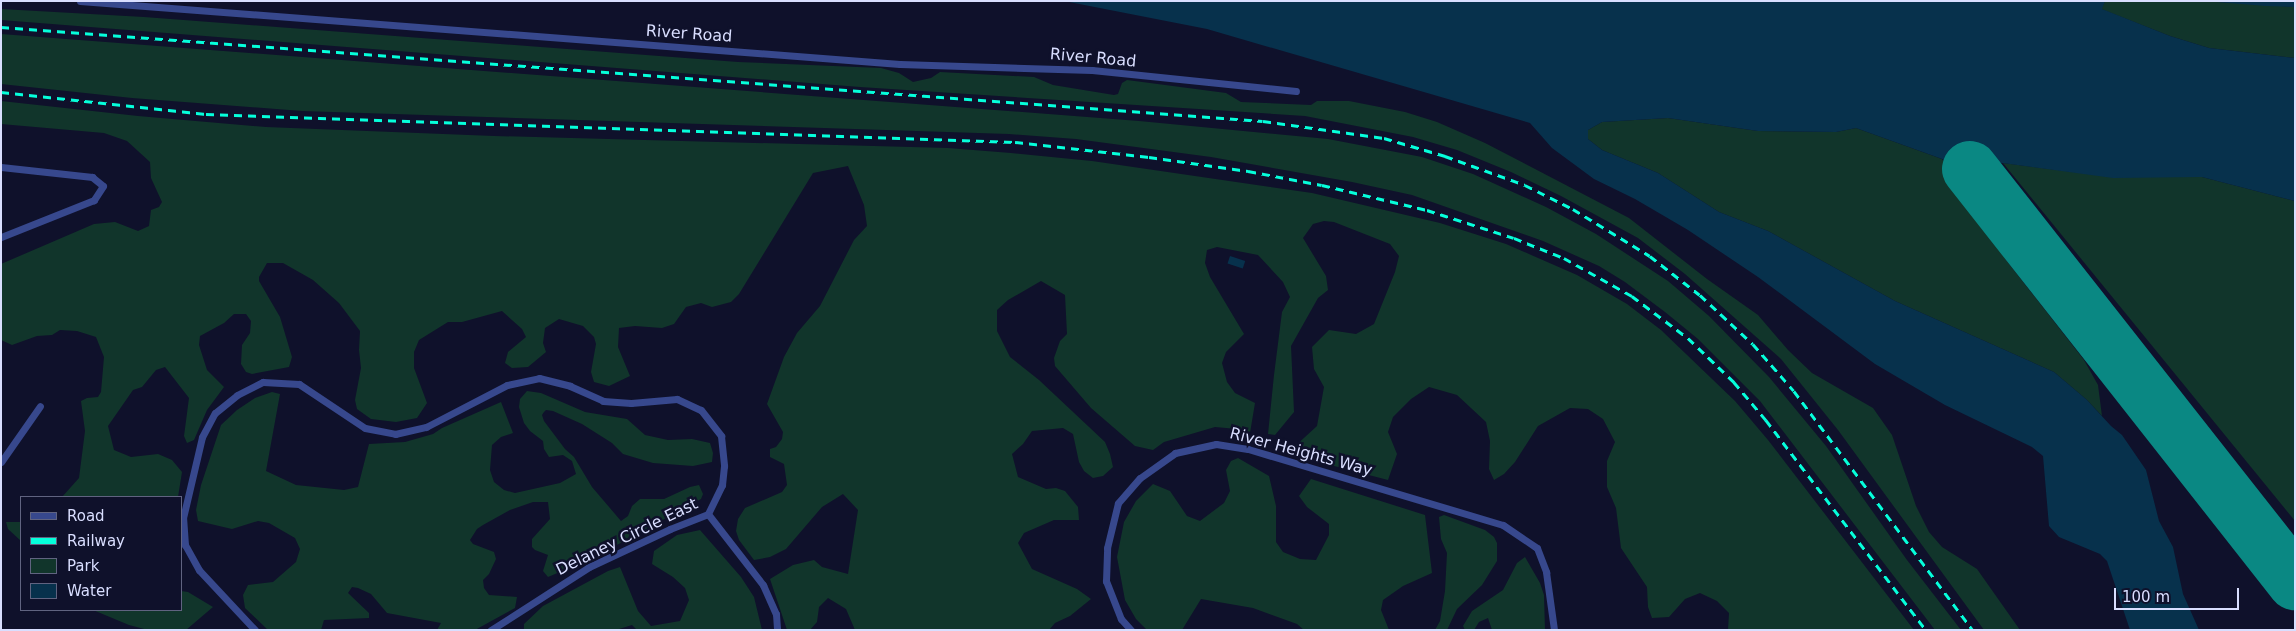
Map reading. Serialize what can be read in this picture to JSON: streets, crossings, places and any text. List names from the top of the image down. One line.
{"streets":{"street":["River Road","River Heights Way","Delaney Circle East"]},"legend":["Road","Railway","Park","Water"],"scale_bar":"100 m"}
